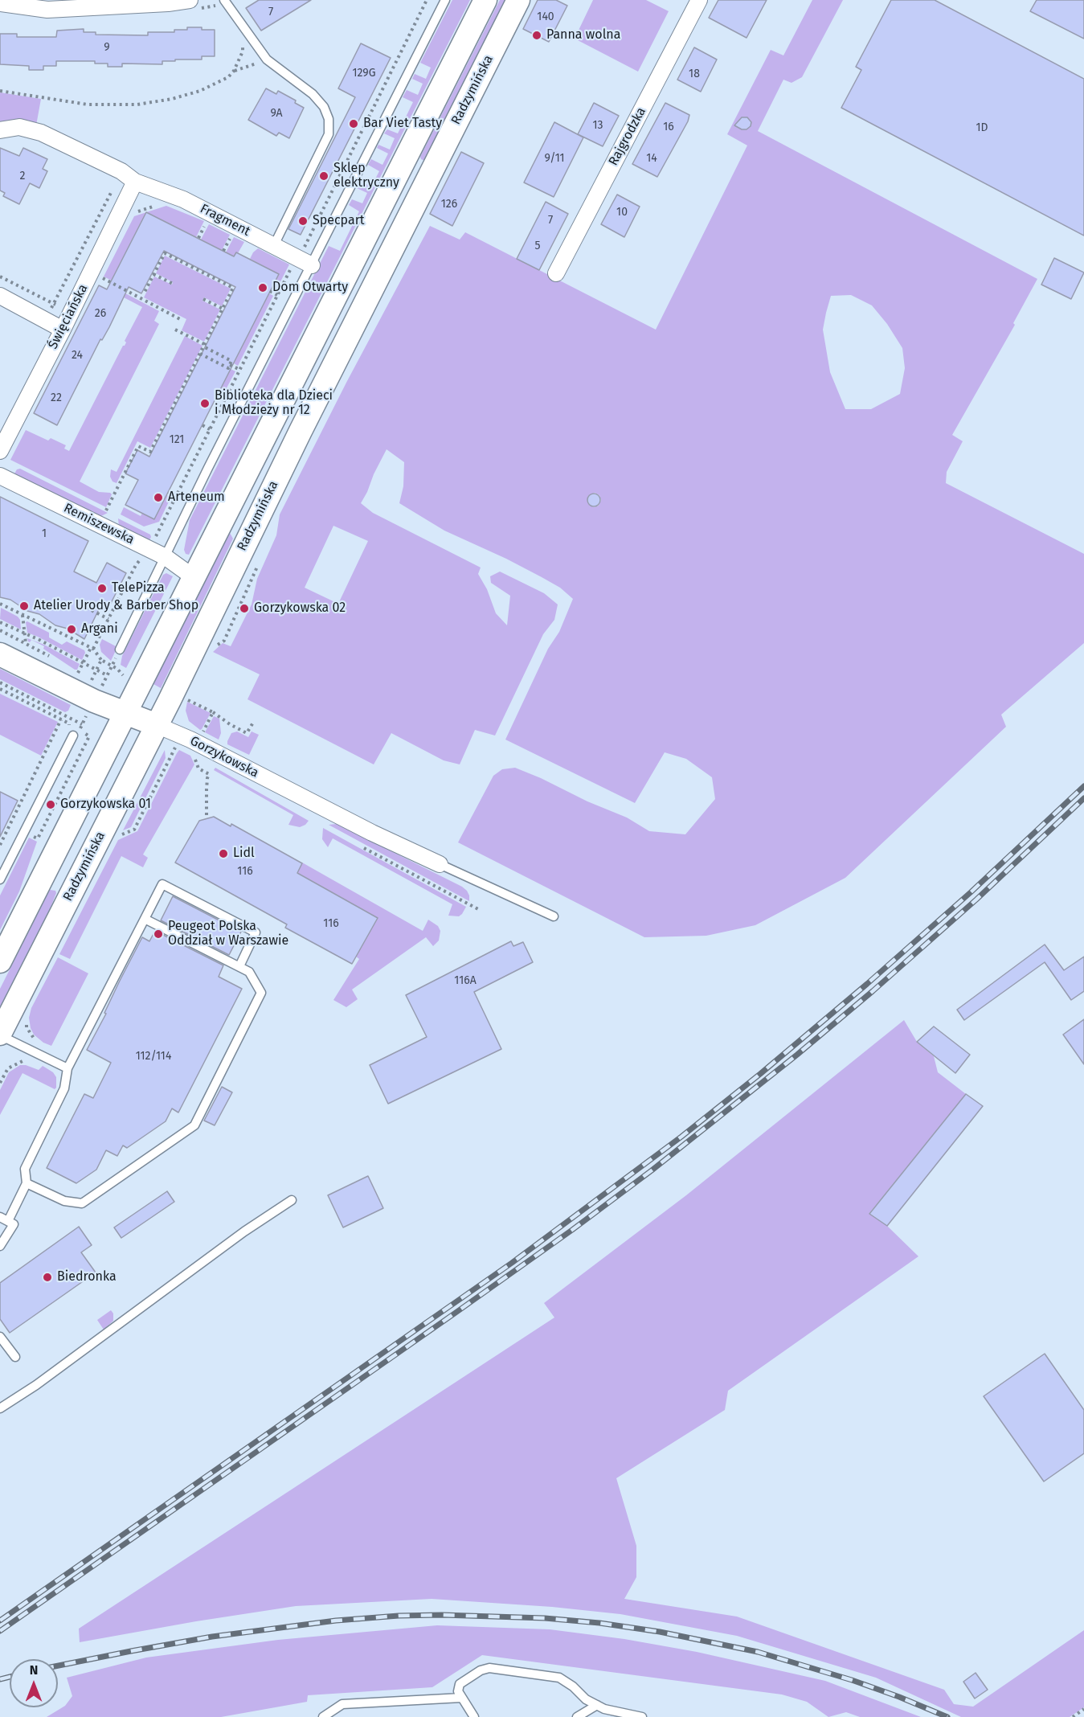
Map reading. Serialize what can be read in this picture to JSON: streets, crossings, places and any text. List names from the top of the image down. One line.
{"streets":{"main road":["Radzymińska","Gorzykowska"],"street":["Rajgrodzka","Fragment","Święciańska","Remiszewska"]},"crossings":[["Radzymińska","Gorzykowska"],["Fragment","Święciańska"]],"places":["Panna wolna","Bar Viet Tasty","Sklep elektryczny","Specpart","Dom Otwarty","Biblioteka dla Dzieci i Młodzieży nr 12","Arteneum","TelePizza","Atelier Urody & Barber Shop","Gorzykowska 02","Argani","Gorzykowska 01","Lidl","Peugeot Polska Oddział w Warszawie","Biedronka"],"house_numbers":["7","140","9","129G","18","9A","13","16","1D","9/11","14","2","126","10","7","5","26","24","22","121","1","116","116","116A","112/114"],"north":"top"}
